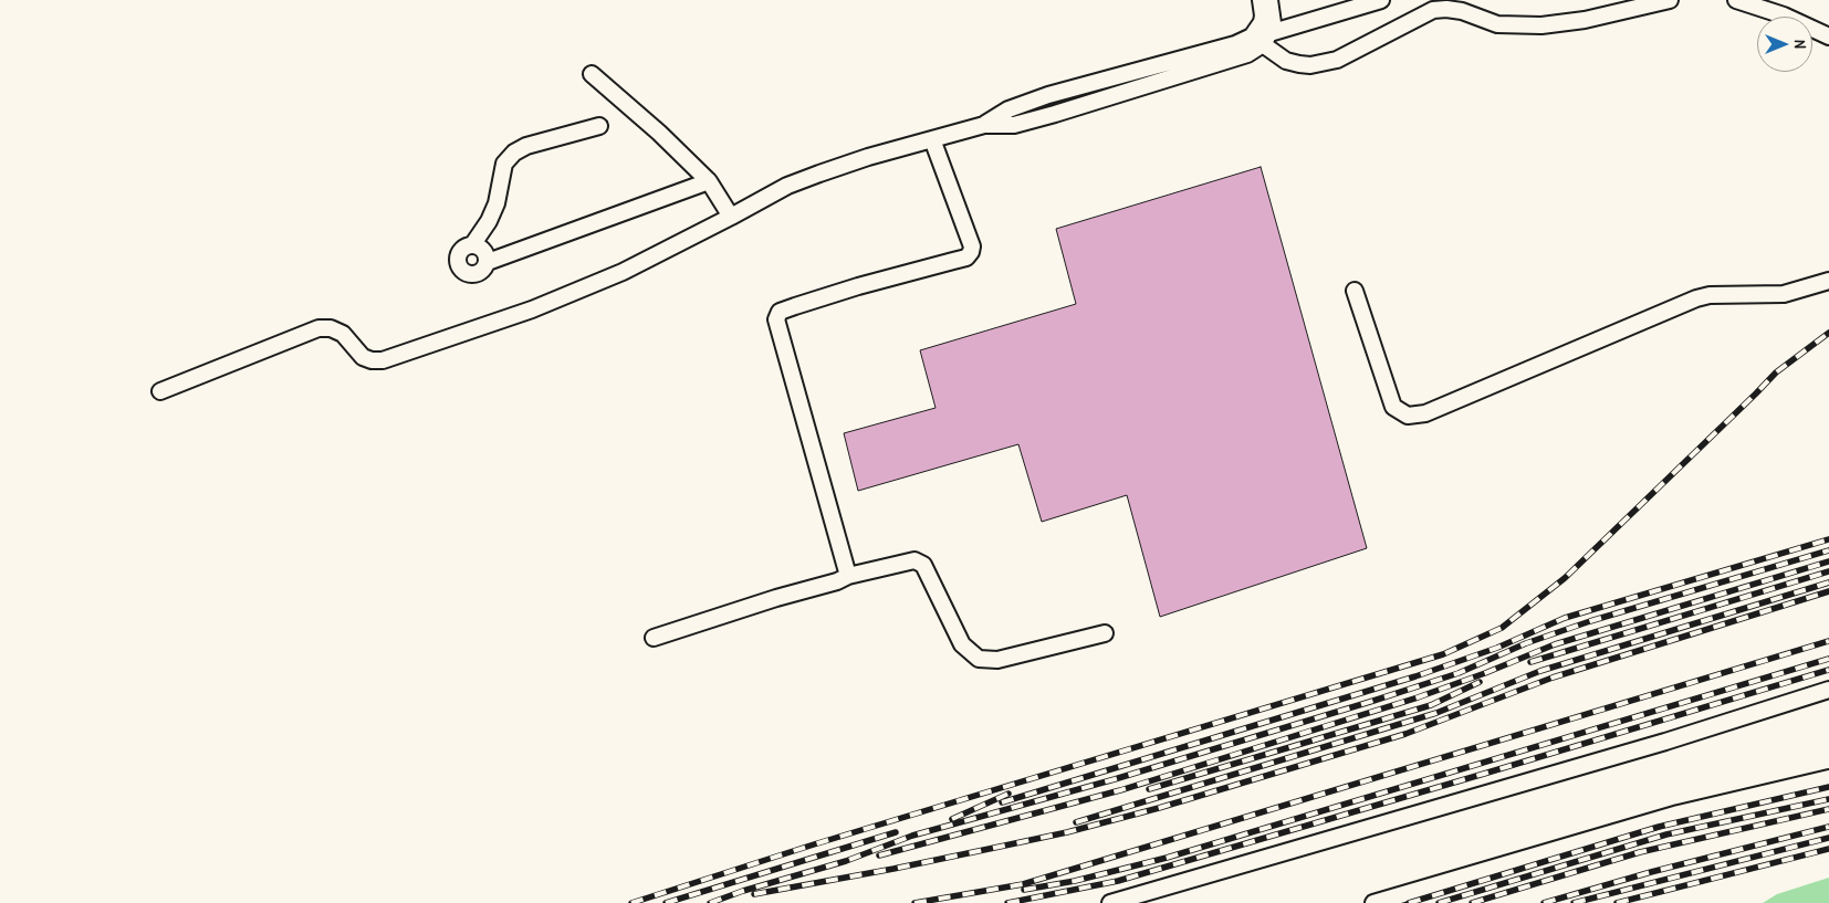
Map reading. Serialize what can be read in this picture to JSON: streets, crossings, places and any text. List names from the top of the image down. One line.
{"north":"right"}
